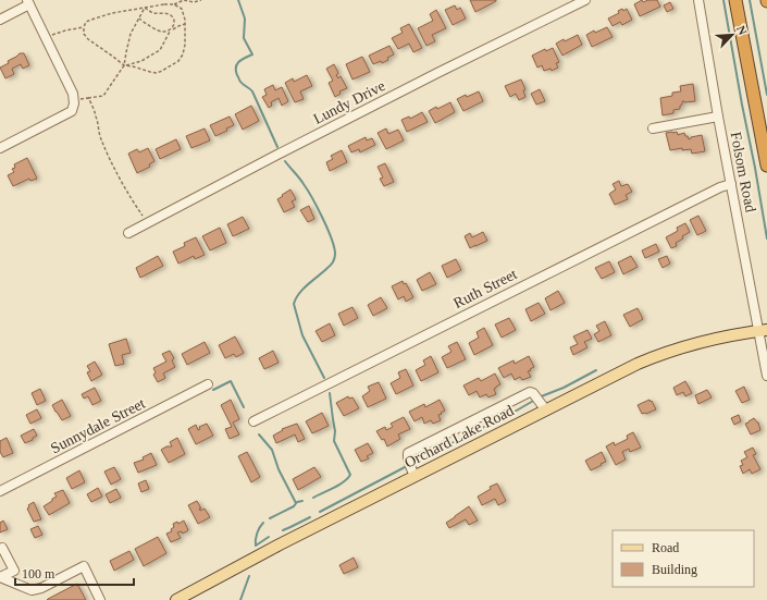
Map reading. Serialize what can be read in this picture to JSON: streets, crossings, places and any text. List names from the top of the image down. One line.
{"streets":{"main road":["Orchard Lake Road"],"street":["Lundy Drive","Folsom Road","Ruth Street","Sunnydale Street"]},"crossings":[["Folsom Road","Ruth Street"],["Folsom Road","Orchard Lake Road"]],"legend":["Road","Building"],"scale_bar":"100 m","north":"top right"}
